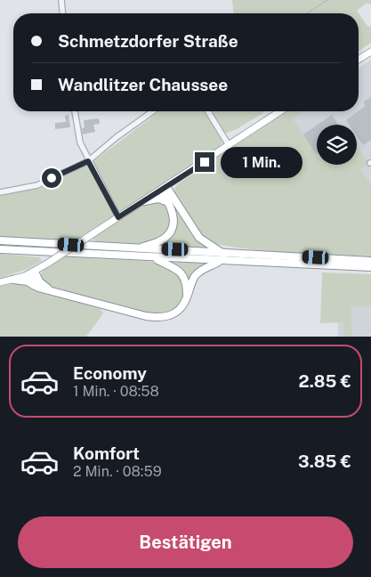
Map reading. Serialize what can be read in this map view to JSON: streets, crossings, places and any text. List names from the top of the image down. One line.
{"page":{"banner":["Schmetzdorfer Straße","Wandlitzer Chaussee"],"bubble":"1 Min.","list":[{"name":"Economy","note":"1 Min. · 08:58","value":"2.85 €"},{"name":"Komfort","note":"2 Min. · 08:59","value":"3.85 €"}],"buttons":"Bestätigen"}}
